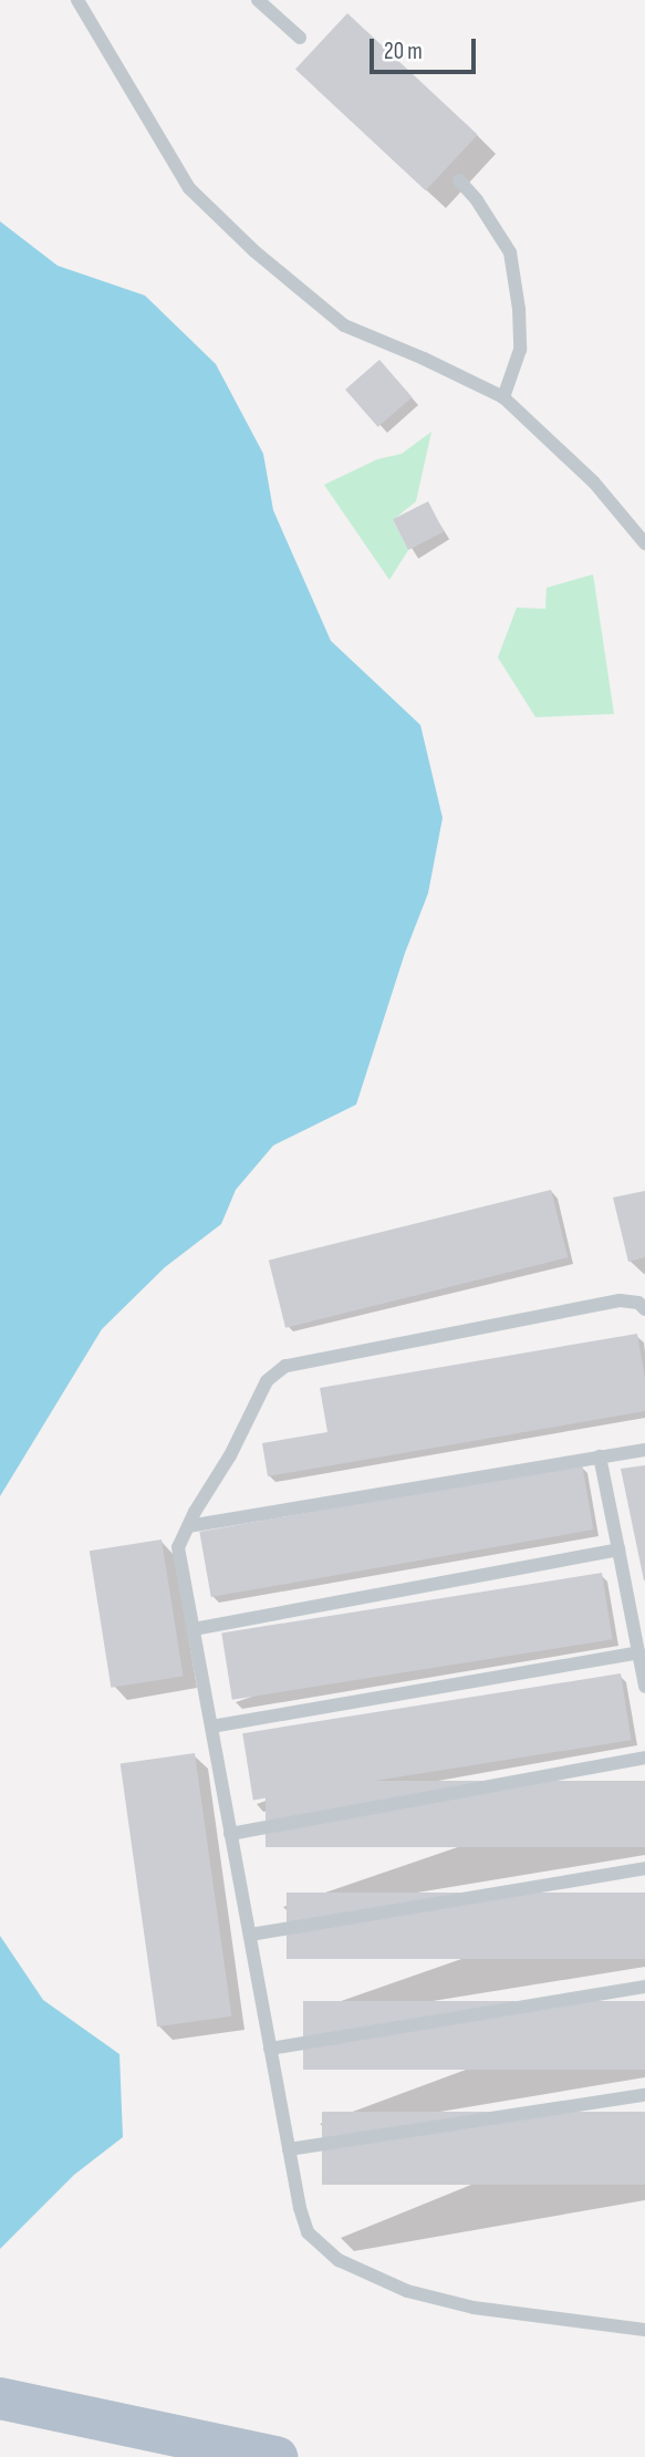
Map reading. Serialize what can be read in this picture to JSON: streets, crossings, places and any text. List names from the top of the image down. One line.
{"scale_bar":"20 m"}
